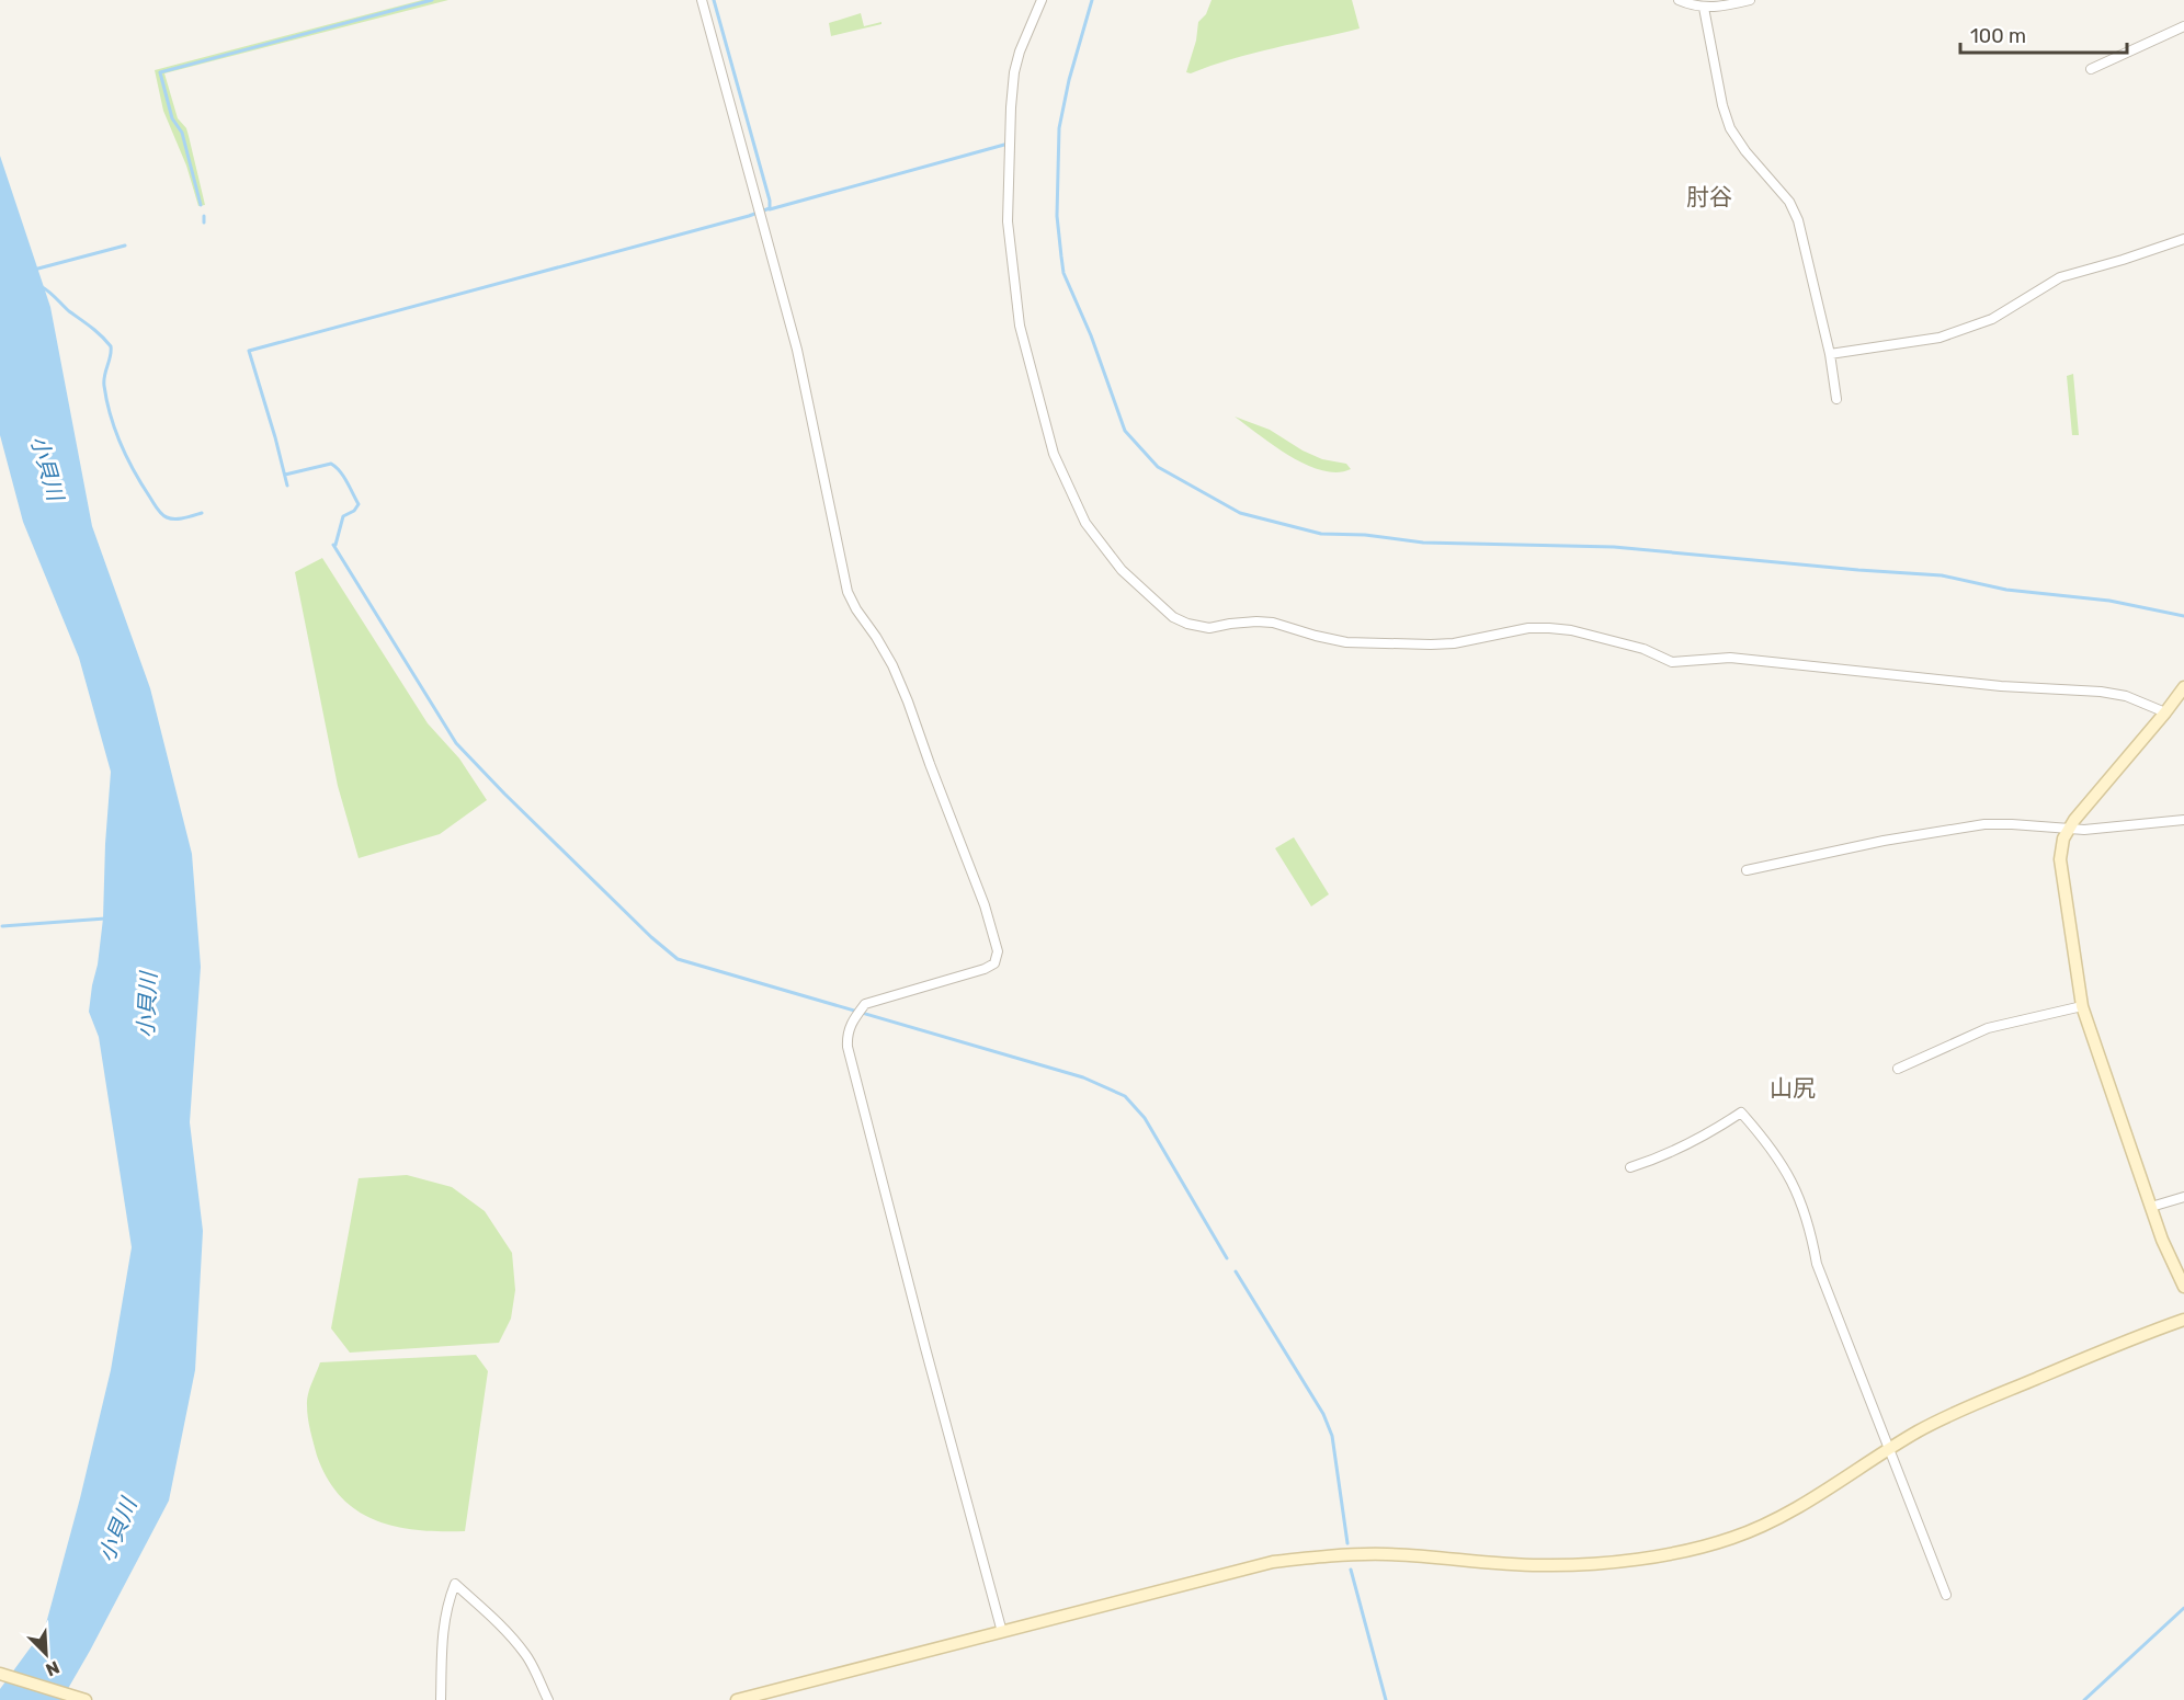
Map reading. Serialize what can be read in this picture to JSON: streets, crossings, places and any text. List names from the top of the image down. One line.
{"districts":["肘谷","山尻"],"water":["小貝川"],"scale_bar":"100 m","north":"bottom right"}
